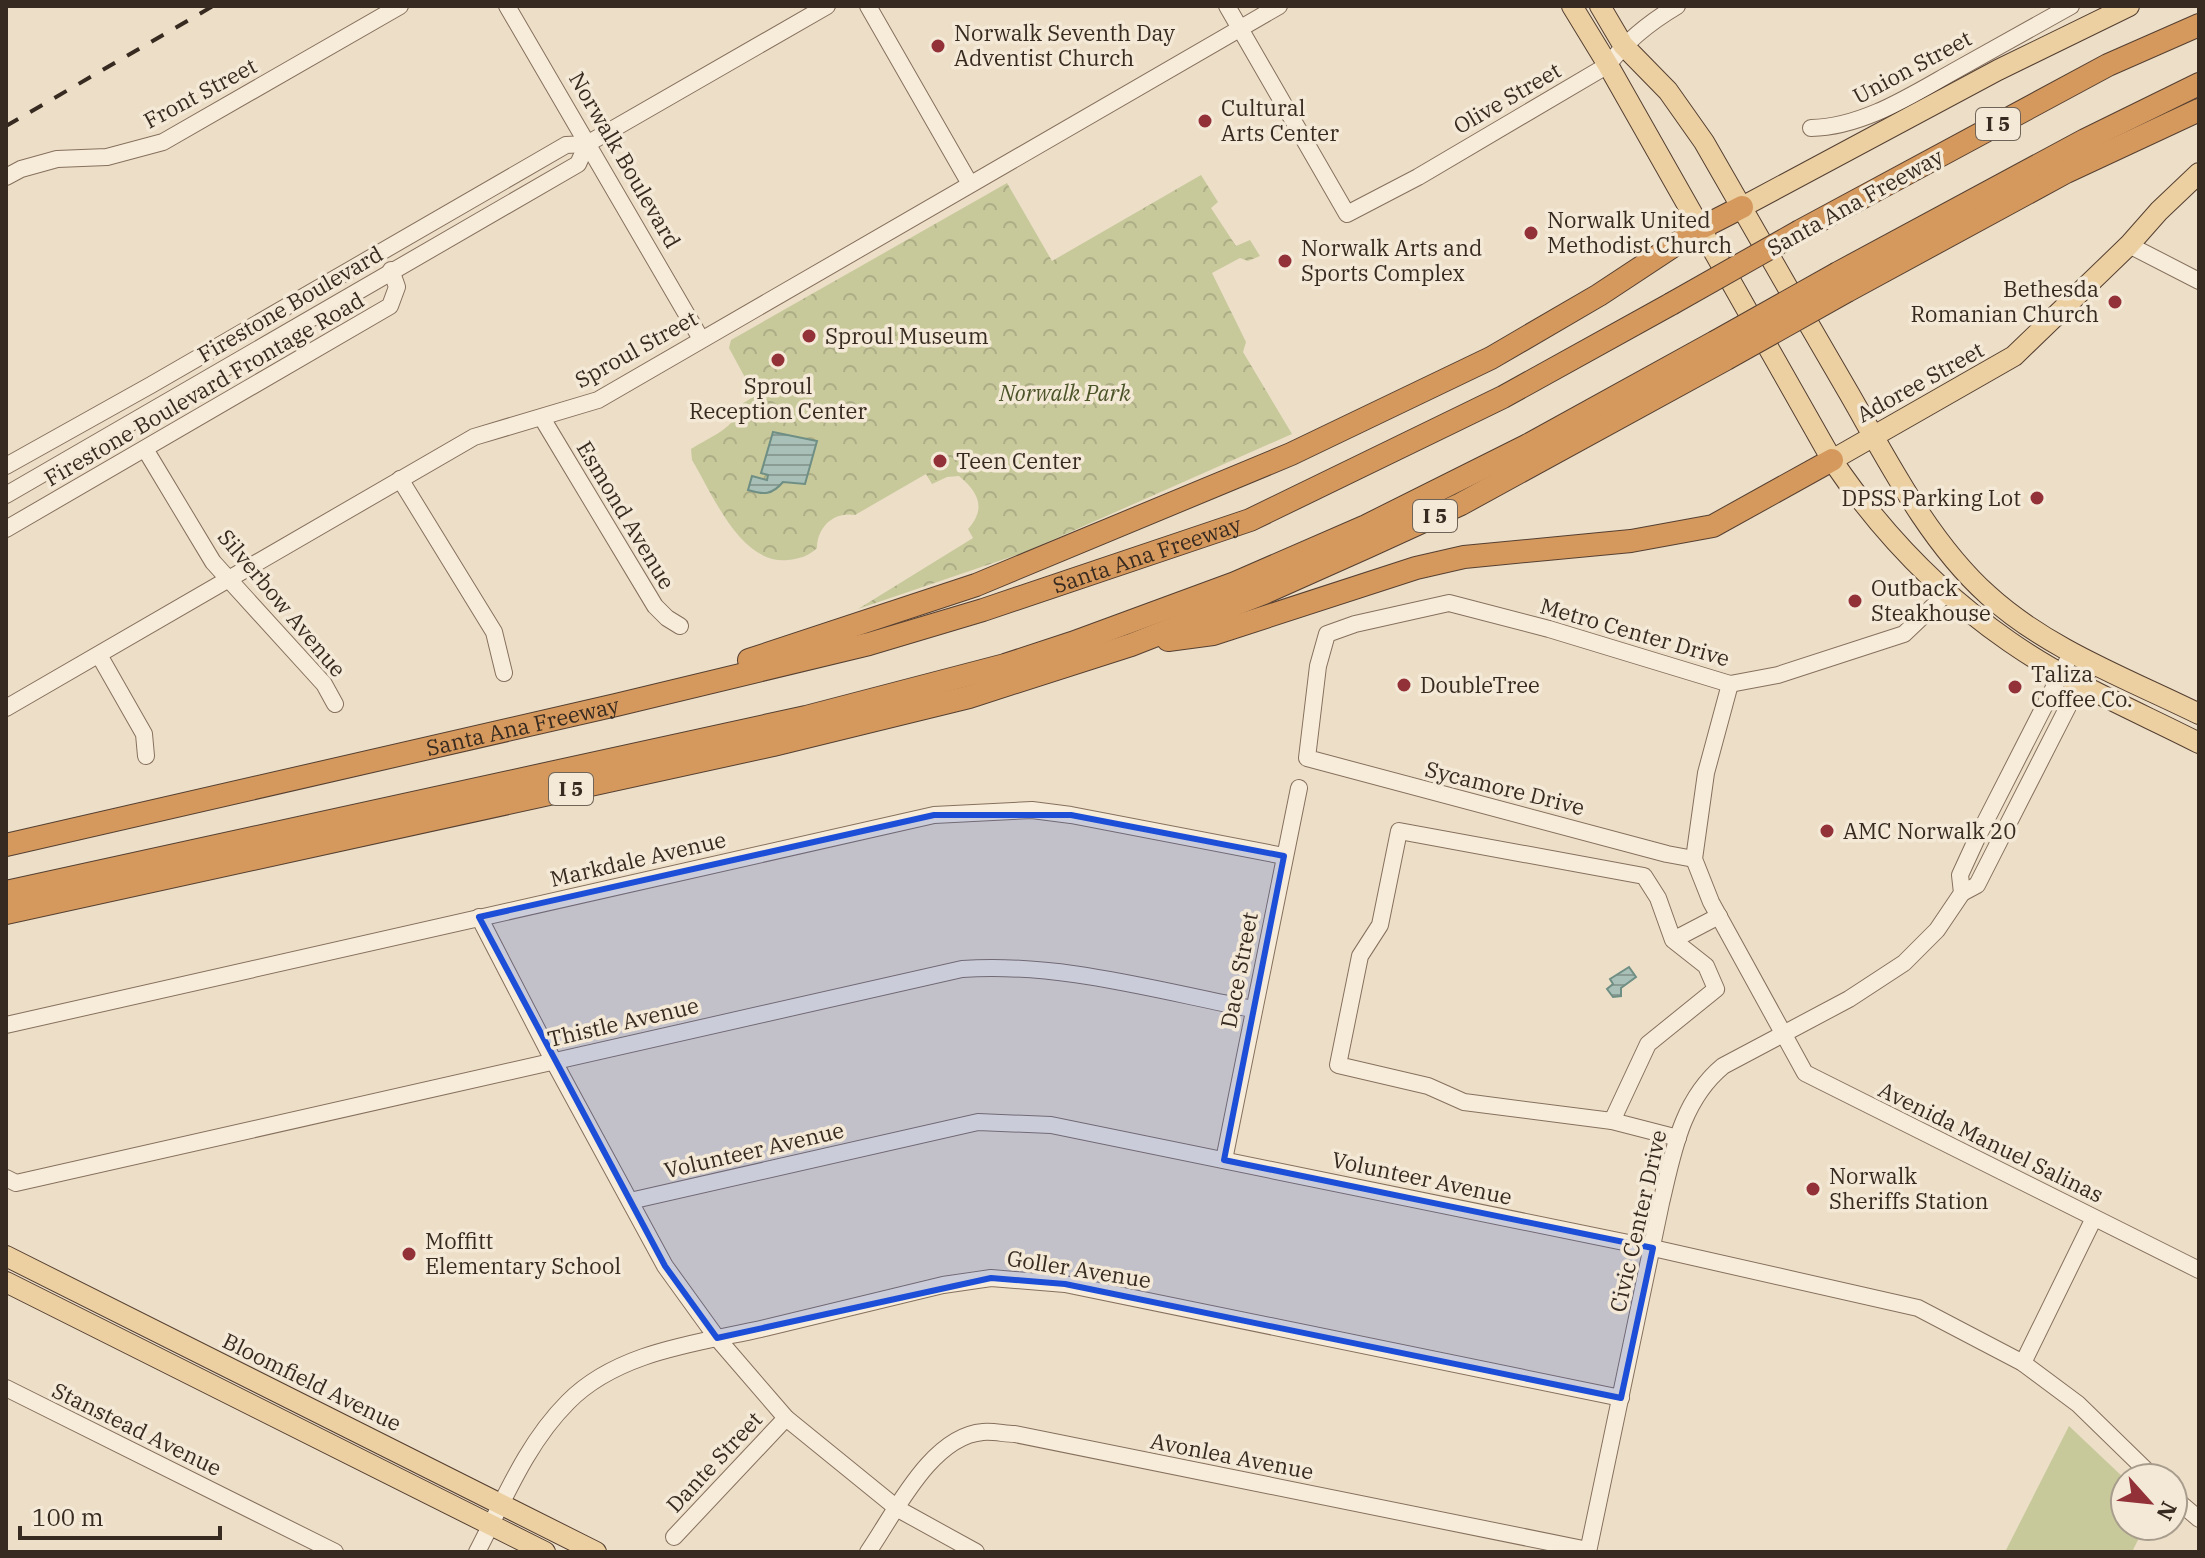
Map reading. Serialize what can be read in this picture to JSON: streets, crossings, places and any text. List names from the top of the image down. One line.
{"streets":{"highway":["I 5","Santa Ana Freeway"],"main road":["Adoree Street","Bloomfield Avenue"],"street":["Union Street","Front Street","Olive Street","Norwalk Boulevard","Firestone Boulevard","Sproul Street","Firestone Boulevard Frontage Road","Esmond Avenue","Silverbow Avenue","Metro Center Drive","Sycamore Drive","Markdale Avenue","Dace Street","Thistle Avenue","Avenida Manuel Salinas","Volunteer Avenue","Civic Center Drive","Goller Avenue","Stanstead Avenue","Avonlea Avenue","Dante Street"]},"crossings":[["Olive Street","Sproul Street"],["Norwalk Boulevard","Firestone Boulevard"],["Norwalk Boulevard","Sproul Street"],["Firestone Boulevard","Firestone Boulevard Frontage Road"],["Sproul Street","Esmond Avenue"],["Sproul Street","Silverbow Avenue"],["Firestone Boulevard Frontage Road","Silverbow Avenue"],["Metro Center Drive","Sycamore Drive"],["Sycamore Drive","Avenida Manuel Salinas"],["Markdale Avenue","Dace Street"],["Dace Street","Thistle Avenue"],["Dace Street","Volunteer Avenue"],["Avenida Manuel Salinas","Civic Center Drive"],["Volunteer Avenue","Civic Center Drive"],["Civic Center Drive","Goller Avenue"],["Civic Center Drive","Avonlea Avenue"],["Goller Avenue","Bloomfield Avenue"]],"parks":["Norwalk Park"],"places":["Norwalk Seventh Day Adventist Church","Cultural Arts Center","Norwalk United Methodist Church","Norwalk Arts and Sports Complex","Bethesda Romanian Church","Sproul Museum","Sproul Reception Center","Teen Center","DPSS Parking Lot","Outback Steakhouse","DoubleTree","Taliza Coffee Co.","AMC Norwalk 20","Norwalk Sheriffs Station","Moffitt Elementary School"],"scale_bar":"100 m","north":"bottom right"}
